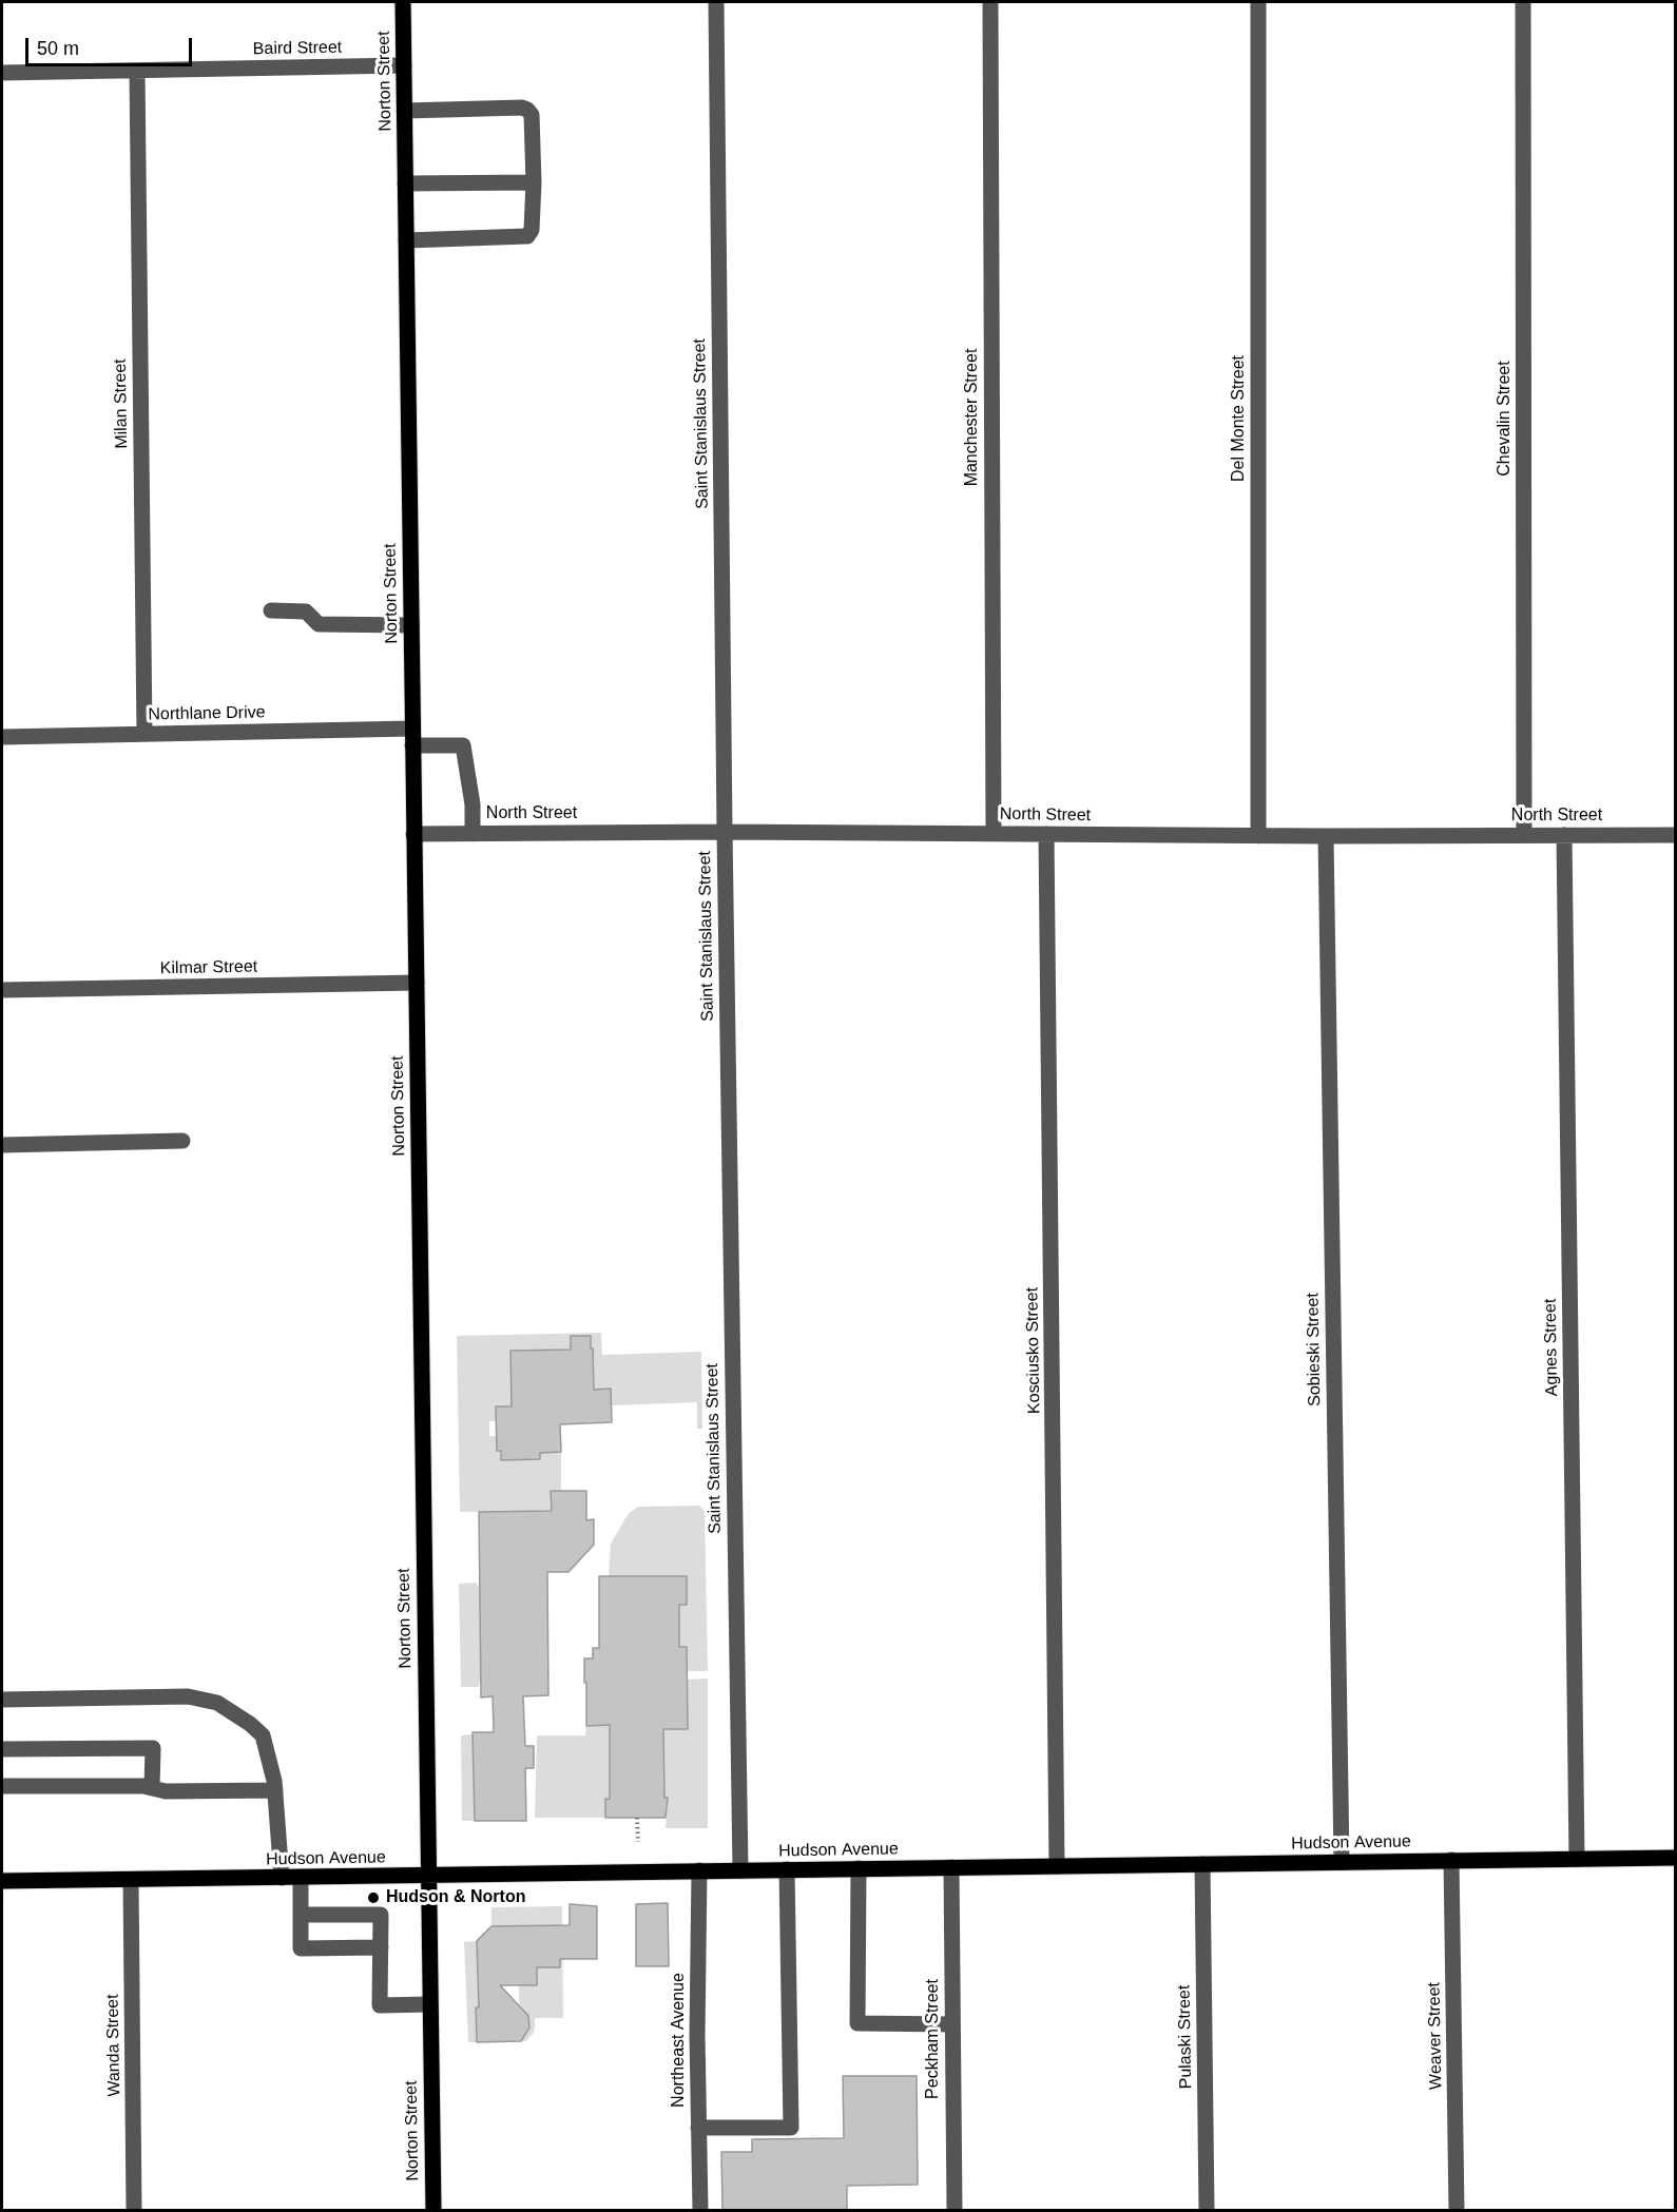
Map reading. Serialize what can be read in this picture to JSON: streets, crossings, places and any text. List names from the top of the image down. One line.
{"streets":{"main road":["Norton Street","Hudson Avenue"],"street":["Baird Street","Milan Street","Manchester Street","Del Monte Street","Chevalin Street","Saint Stanislaus Street","Northlane Drive","North Street","Kilmar Street","Agnes Street","Sobieski Street","Kosciusko Street","Weaver Street","Pulaski Street","Peckham Street","Northeast Avenue","Wanda Street"]},"crossings":[["Baird Street","Norton Street"],["Baird Street","Milan Street"],["Norton Street","Northlane Drive"],["Norton Street","North Street"],["Norton Street","Kilmar Street"],["Norton Street","Hudson Avenue"],["Milan Street","Northlane Drive"],["Manchester Street","North Street"],["Del Monte Street","North Street"],["Chevalin Street","North Street"],["Saint Stanislaus Street","North Street"],["Saint Stanislaus Street","Hudson Avenue"],["Northlane Drive","North Street"],["North Street","Agnes Street"],["North Street","Sobieski Street"],["North Street","Kosciusko Street"],["Agnes Street","Hudson Avenue"],["Sobieski Street","Hudson Avenue"],["Kosciusko Street","Hudson Avenue"],["Hudson Avenue","Weaver Street"],["Hudson Avenue","Pulaski Street"],["Hudson Avenue","Peckham Street"],["Hudson Avenue","Northeast Avenue"],["Hudson Avenue","Wanda Street"]],"places":["Hudson & Norton"],"scale_bar":"50 m"}
